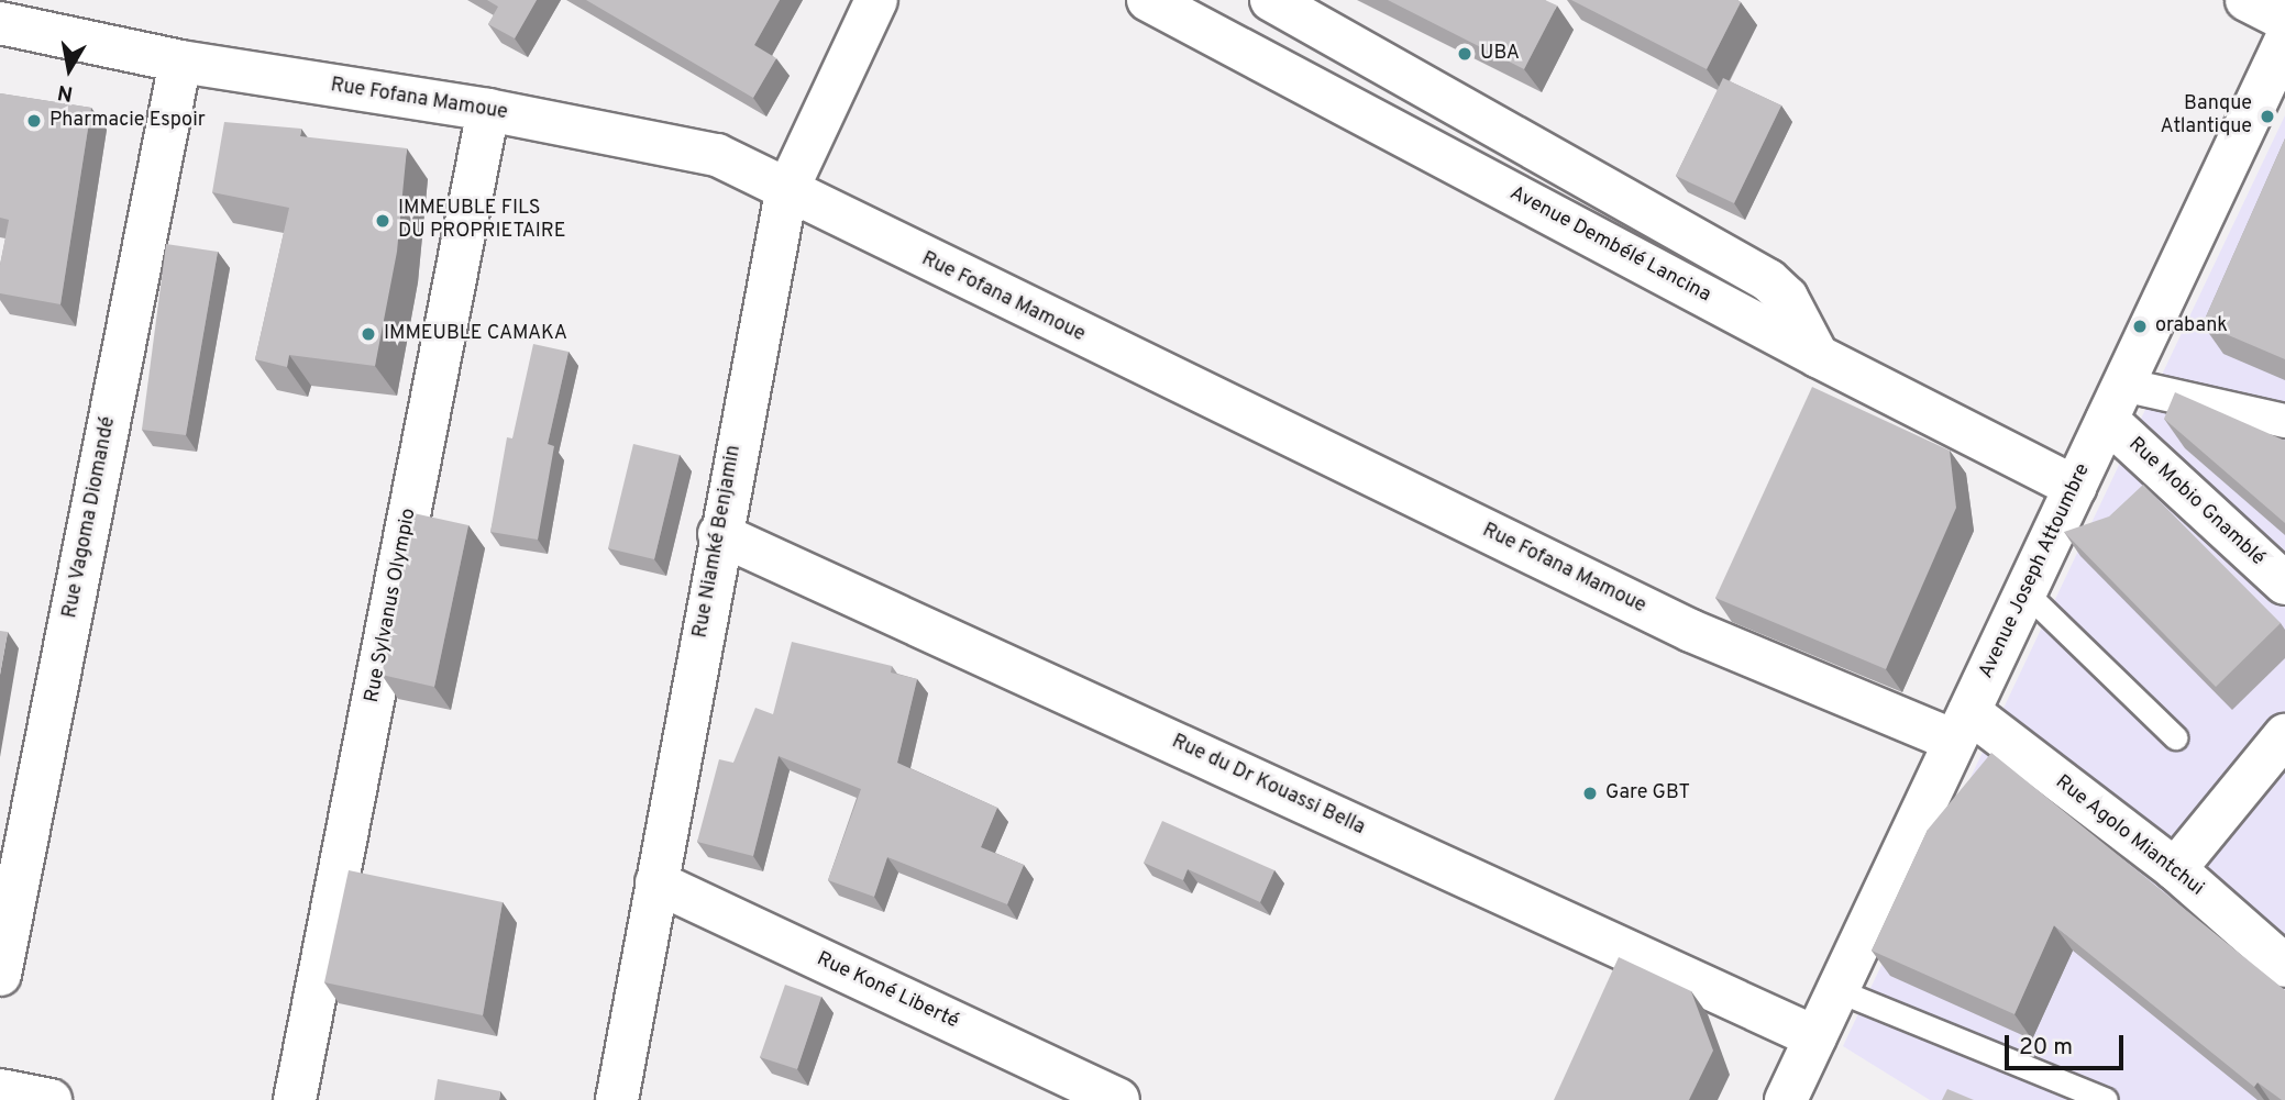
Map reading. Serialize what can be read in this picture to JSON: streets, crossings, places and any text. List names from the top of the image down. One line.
{"streets":{"street":["Rue Fofana Mamoue","Avenue Dembélé Lancina","Rue Mobio Gnamblé","Rue Vagoma Diomandé","Rue Niamké Benjamin","Avenue Joseph Attoumbre","Rue Sylvanus Olympio","Rue du Dr Kouassi Bella","Rue Agolo Miantchui","Rue Koné Liberté"]},"crossings":[["Rue Fofana Mamoue","Rue Vagoma Diomandé"],["Rue Fofana Mamoue","Rue Niamké Benjamin"],["Rue Fofana Mamoue","Avenue Joseph Attoumbre"],["Rue Fofana Mamoue","Rue Sylvanus Olympio"],["Rue Fofana Mamoue","Rue Agolo Miantchui"],["Avenue Dembélé Lancina","Avenue Joseph Attoumbre"],["Rue Mobio Gnamblé","Avenue Joseph Attoumbre"],["Rue Niamké Benjamin","Rue du Dr Kouassi Bella"],["Rue Niamké Benjamin","Rue Koné Liberté"],["Avenue Joseph Attoumbre","Rue du Dr Kouassi Bella"],["Avenue Joseph Attoumbre","Rue Agolo Miantchui"]],"places":["UBA","Banque Atlantique","Pharmacie Espoir","IMMEUBLE FILS DU PROPRIETAIRE","orabank","IMMEUBLE CAMAKA","Gare GBT"],"scale_bar":"20 m","north":"bottom"}
